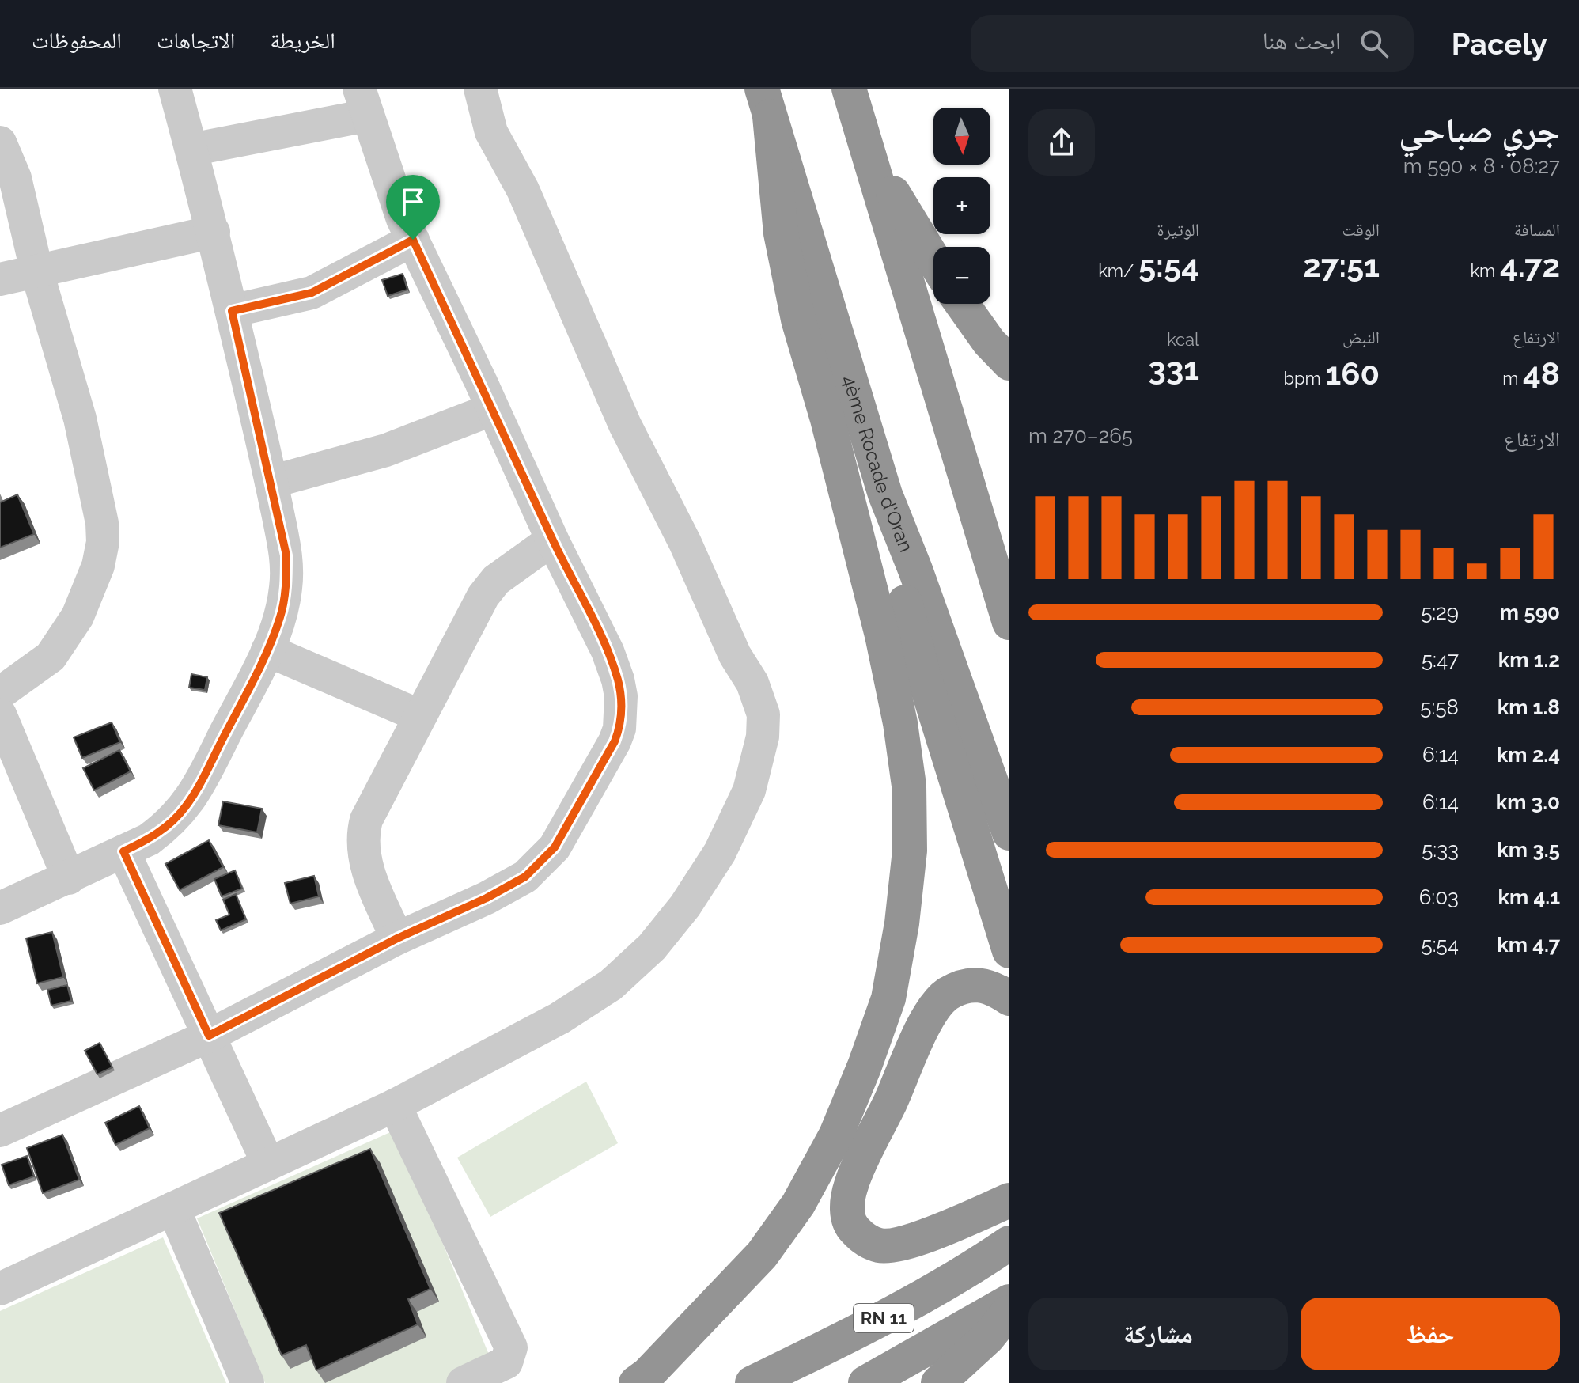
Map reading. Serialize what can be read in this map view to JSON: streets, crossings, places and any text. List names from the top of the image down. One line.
{"streets":{"highway":["4ème Rocade d'Oran","RN 11"]},"north":"bottom","page":{"header":"Pacely","search":"ابحث هنا","nav":["الخريطة","الاتجاهات","المحفوظات"],"heading":["جري صباحي","08:27 · 8 × 590 m"],"map_buttons":["+","−"],"stats":[["المسافة","4.72 km"],["الوقت","27:51"],["الوتيرة","5:54 /km"],["الارتفاع","48 m"],["النبض","160 bpm"],["kcal","331"]],"chart":["الارتفاع","265–270 m"],"list":[{"name":"590 m","note":"5:29"},{"name":"1.2 km","note":"5:47"},{"name":"1.8 km","note":"5:58"},{"name":"2.4 km","note":"6:14"},{"name":"3.0 km","note":"6:14"},{"name":"3.5 km","note":"5:33"},{"name":"4.1 km","note":"6:03"},{"name":"4.7 km","note":"5:54"}],"buttons":["حفظ","مشاركة"]}}
